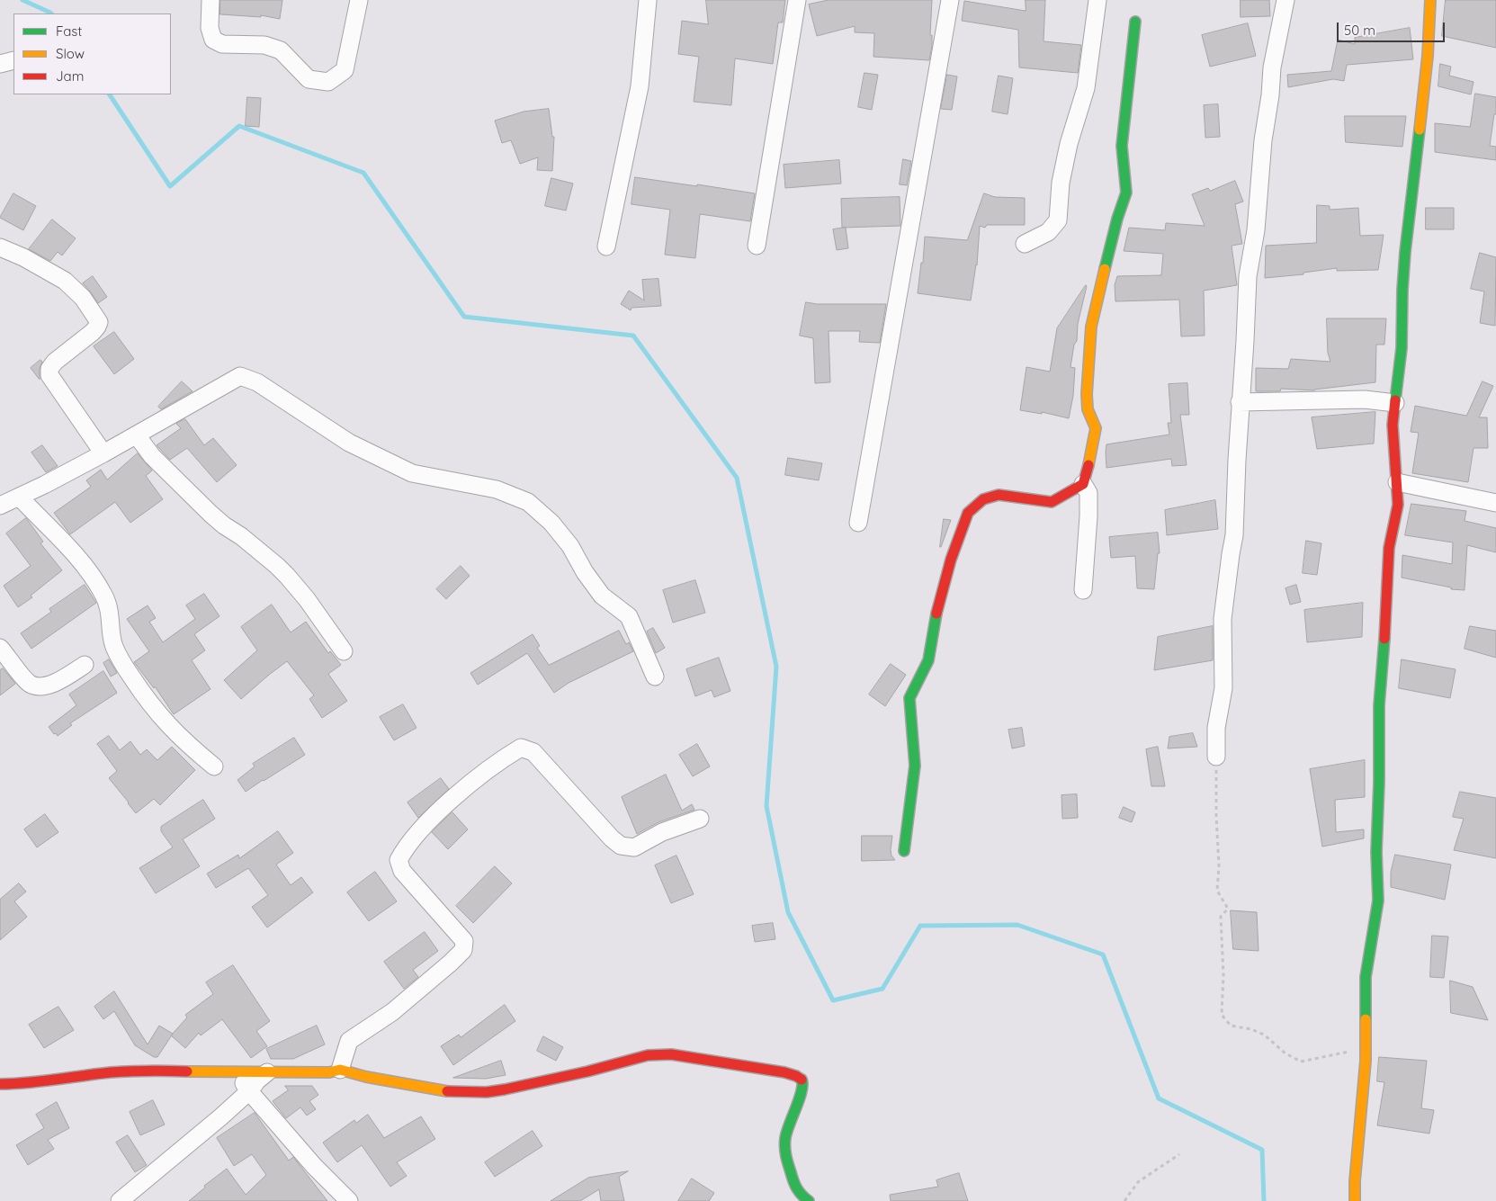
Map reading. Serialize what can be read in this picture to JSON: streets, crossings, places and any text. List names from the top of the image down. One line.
{"legend":["Fast","Slow","Jam"],"scale_bar":"50 m"}
